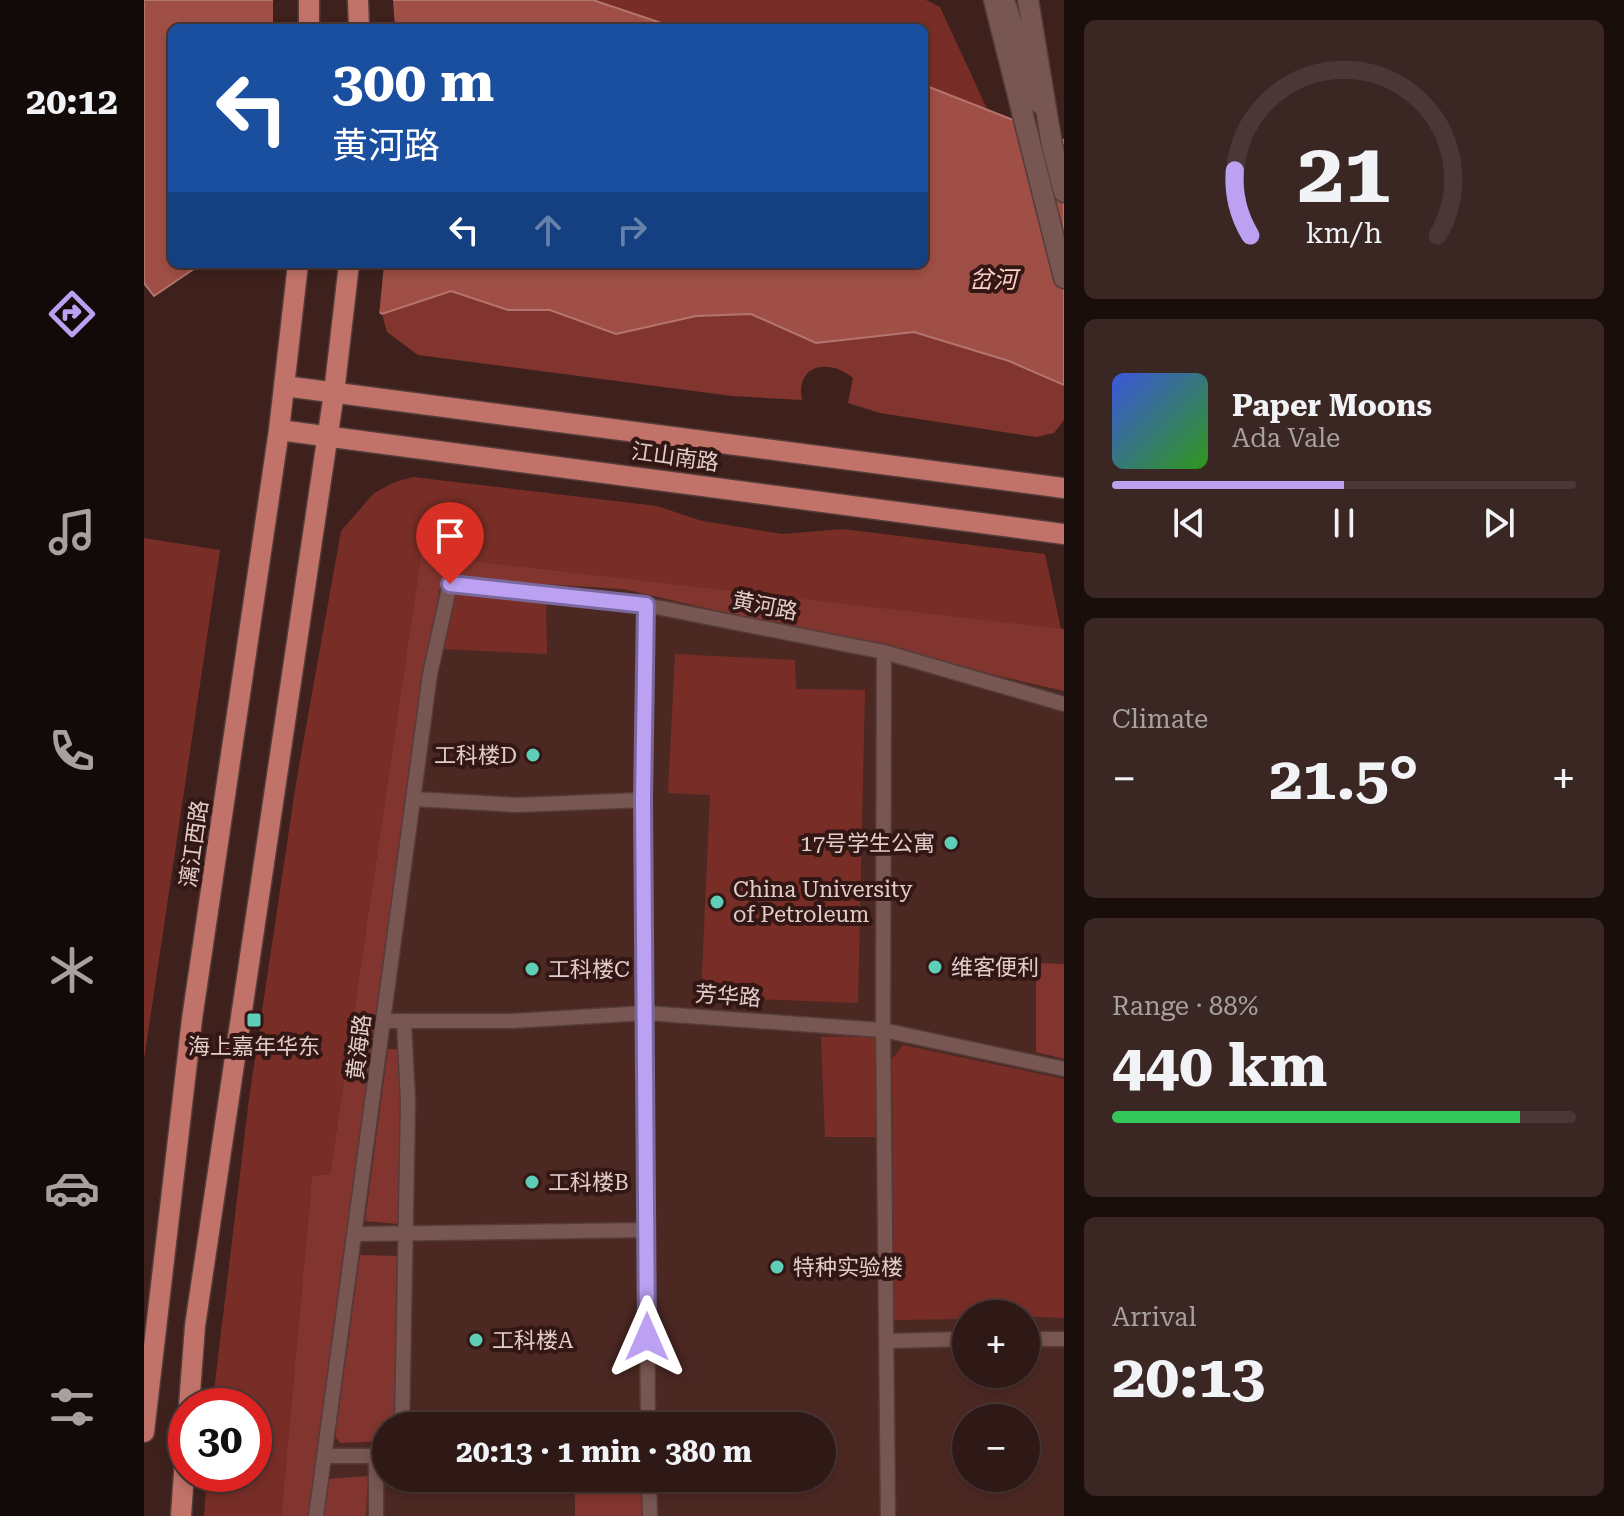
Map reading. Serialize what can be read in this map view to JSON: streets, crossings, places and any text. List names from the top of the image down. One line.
{"streets":{"main road":["江山南路","漓江西路"],"street":["黄河路","芳华路","黄海路"]},"crossings":[["江山南路","漓江西路"],["黄河路","黄海路"],["芳华路","黄海路"]],"water":["岔河"],"places":{"other":["工科楼D","17号学生公寓","China University of Petroleum","维客便利","工科楼C","工科楼B","特种实验楼","工科楼A"],"transit":["海上嘉年华东"]},"page":{"tabs":"20:12","turn":["300 m","黄河路"],"song":["Paper Moons","Ada Vale"],"tile":["Climate",["Range · 88%","440 km"],["Arrival","20:13"]],"heat":["−","21.5°","+"],"map_buttons":["+","−"],"limit":"30","trip":"20:13 · 1 min · 380 m","gauge":["21","km/h"]}}
